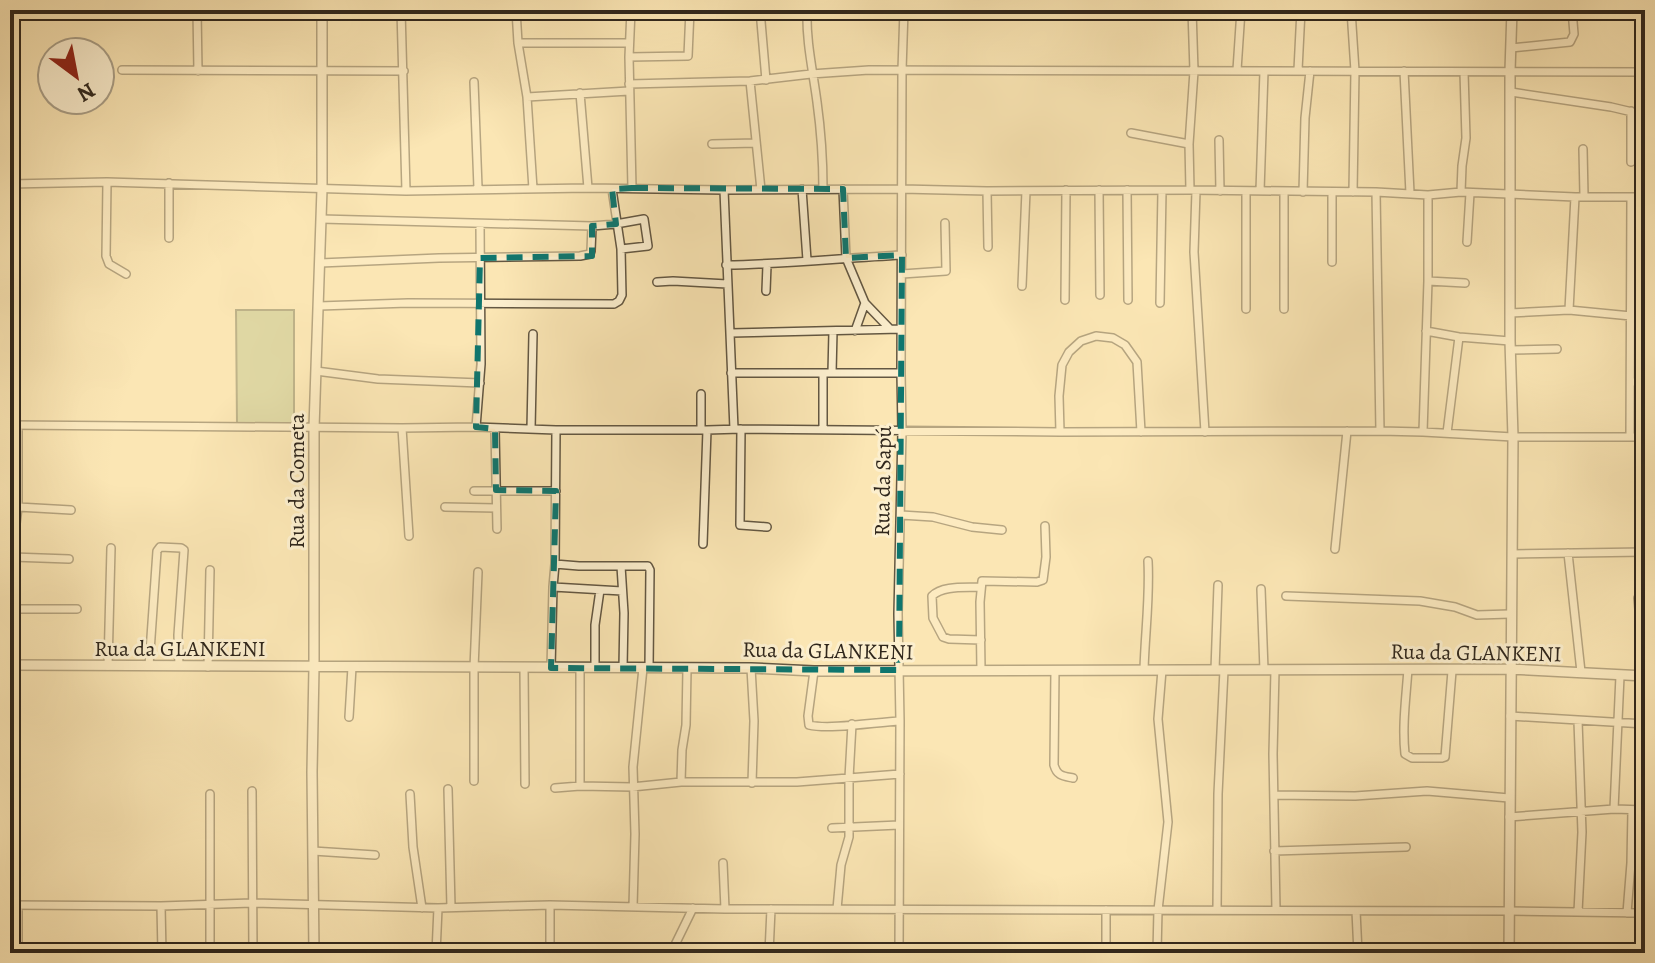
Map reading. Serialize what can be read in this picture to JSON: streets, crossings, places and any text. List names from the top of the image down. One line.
{"streets":{"street":["Rua da Cometa","Rua da Sapú","Rua da GLANKENI"]},"crossings":[["Rua da Cometa","Rua da GLANKENI"],["Rua da Sapú","Rua da GLANKENI"]],"north":"bottom right"}
